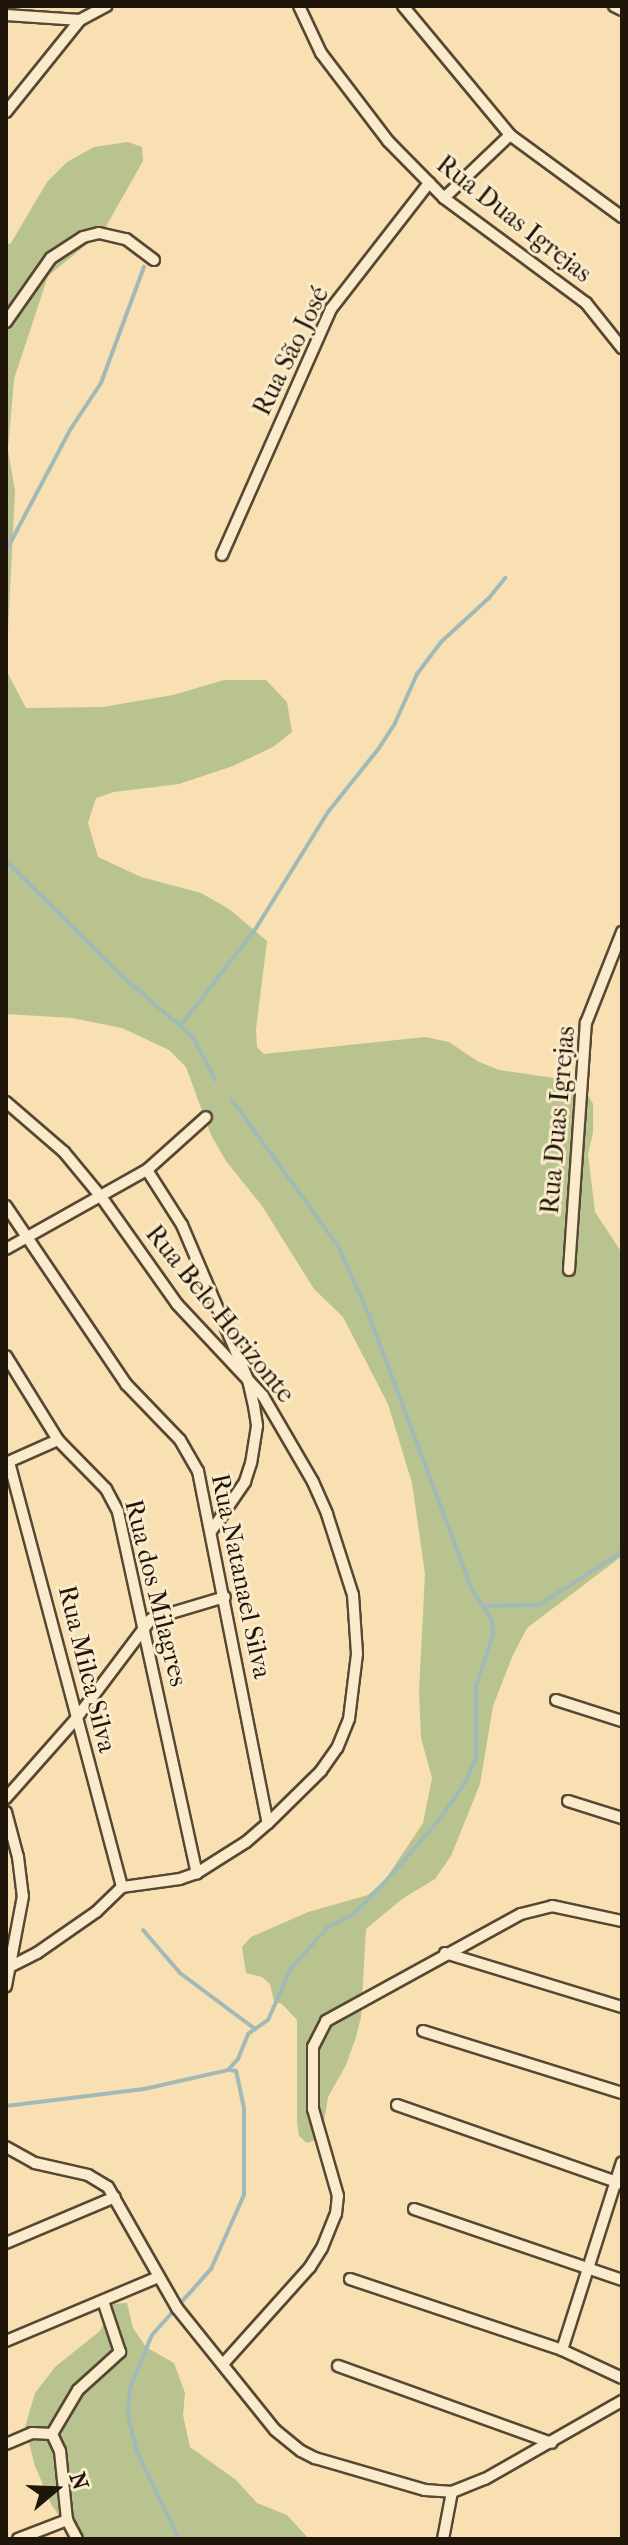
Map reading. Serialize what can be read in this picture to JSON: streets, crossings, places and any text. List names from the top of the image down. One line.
{"streets":{"street":["Rua Duas Igrejas","Rua São José","Rua Belo Horizonte","Rua Natanael Silva","Rua dos Milagres","Rua Milca Silva"]},"crossings":[["Rua Duas Igrejas","Rua São José"],["Rua Belo Horizonte","Rua Natanael Silva"],["Rua Belo Horizonte","Rua dos Milagres"],["Rua Belo Horizonte","Rua Milca Silva"]],"north":"right"}
